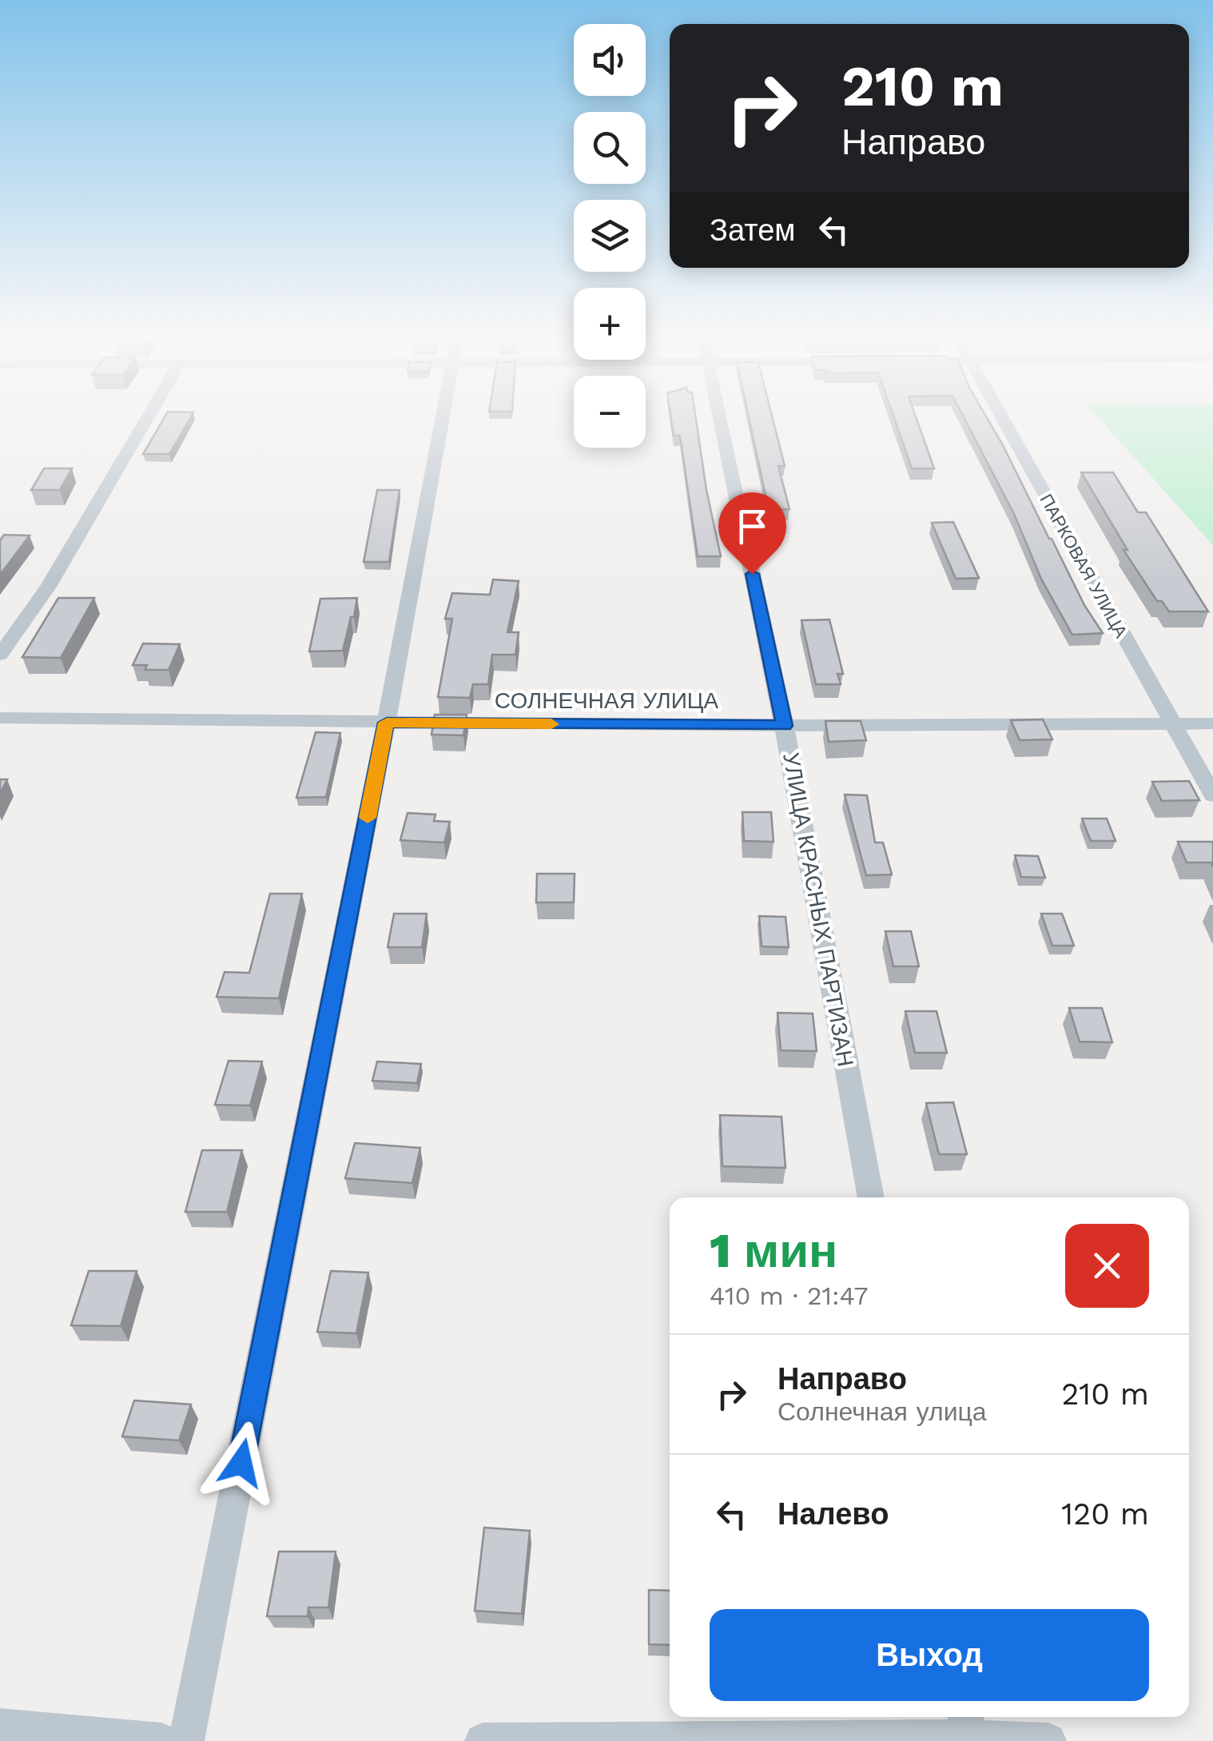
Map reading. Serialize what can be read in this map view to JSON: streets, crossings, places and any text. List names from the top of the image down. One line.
{"streets":{"street":["ПАРКОВАЯ УЛИЦА","СОЛНЕЧНАЯ УЛИЦА","УЛИЦА КРАСНЫХ ПАРТИЗАН"]},"crossings":[["ПАРКОВАЯ УЛИЦА","СОЛНЕЧНАЯ УЛИЦА"],["СОЛНЕЧНАЯ УЛИЦА","УЛИЦА КРАСНЫХ ПАРТИЗАН"]],"page":{"map_buttons":["+","−"],"turn":["210 m","Направо"],"then":"Затем","heading":["1 мин","410 m · 21:47"],"list":[{"name":"Направо","note":"Солнечная улица","value":"210 m"},{"name":"Налево","value":"120 m"}],"buttons":"Выход"}}
